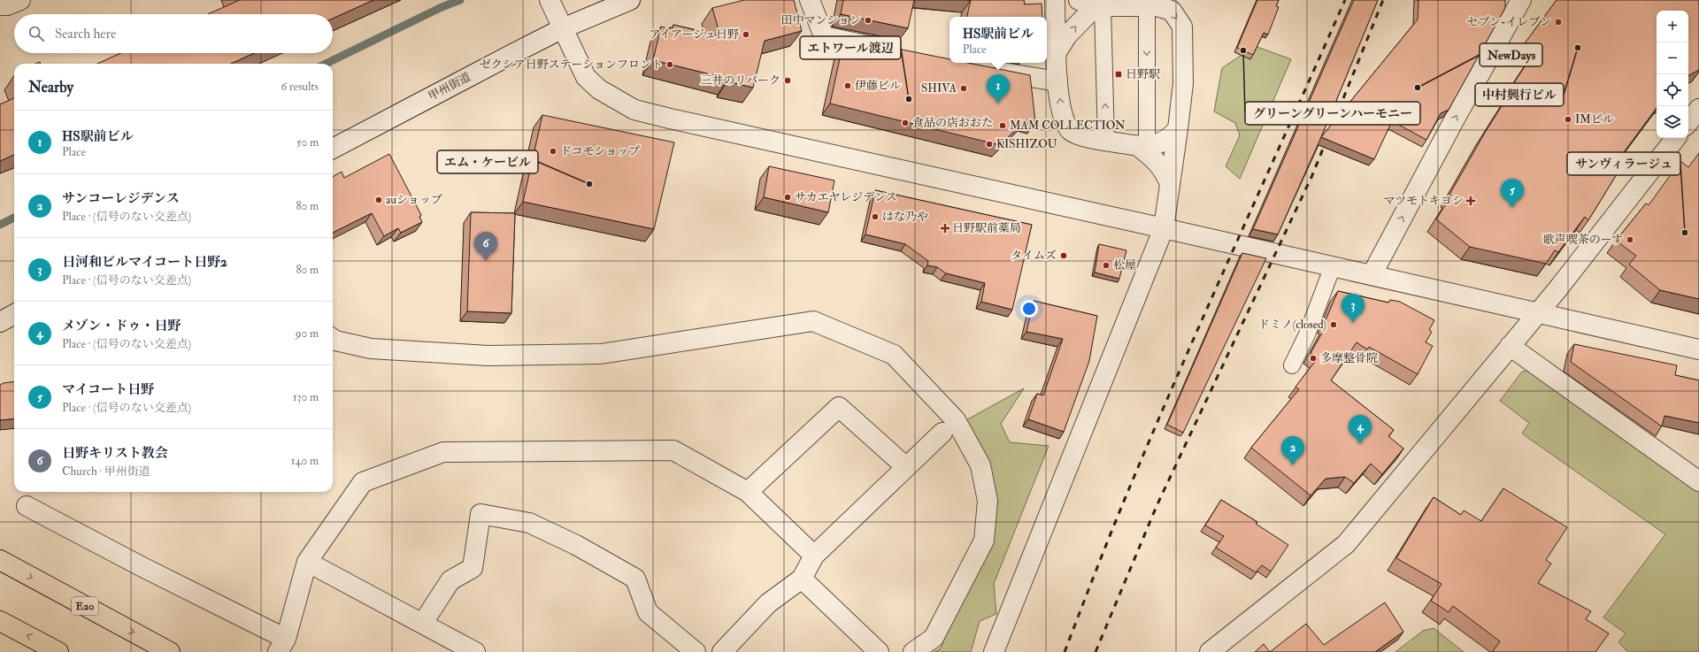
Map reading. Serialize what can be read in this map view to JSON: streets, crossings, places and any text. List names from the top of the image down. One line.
{"streets":{"highway":["E20"],"street":["甲州街道"]},"places":{"other":["田中マンション","セブン-イレブン","アイアージュ日野","中村興行ビル","グリーングリーンハーモニー","ゼクシア日野ステーションフロント","三井のリパーク","伊藤ビル","NewDays","SHIVA","エトワール渡辺","IMビル","食品の店おおた","MAM COLLECTION","KISHIZOU","ドコモショップ","エム・ケービル","サカエヤレジデンス","auショップ","はな乃や","サンヴィラージュ","歌声喫茶のーす","タイムズ","松屋","ドミノ(closed)","多摩整骨院"],"transit":["日野駅"],"health":["マツモトキヨシ","日野駅前薬局"]},"page":{"map_buttons":["+","−"],"search":"Search here","popup":["HS駅前ビル","Place"],"heading":["Nearby","6 results"],"pins":["1","5","6","3","4","2"],"list":[{"mark":"1","name":"HS駅前ビル","note":"Place","value":"50 m"},{"mark":"2","name":"サンコーレジデンス","note":"Place · (信号のない交差点)","value":"80 m"},{"mark":"3","name":"日河和ビルマイコート日野2","note":"Place · (信号のない交差点)","value":"80 m"},{"mark":"4","name":"メゾン・ドゥ・日野","note":"Place · (信号のない交差点)","value":"90 m"},{"mark":"5","name":"マイコート日野","note":"Place · (信号のない交差点)","value":"130 m"},{"mark":"6","name":"日野キリスト教会","note":"Church · 甲州街道","value":"140 m"}]}}
